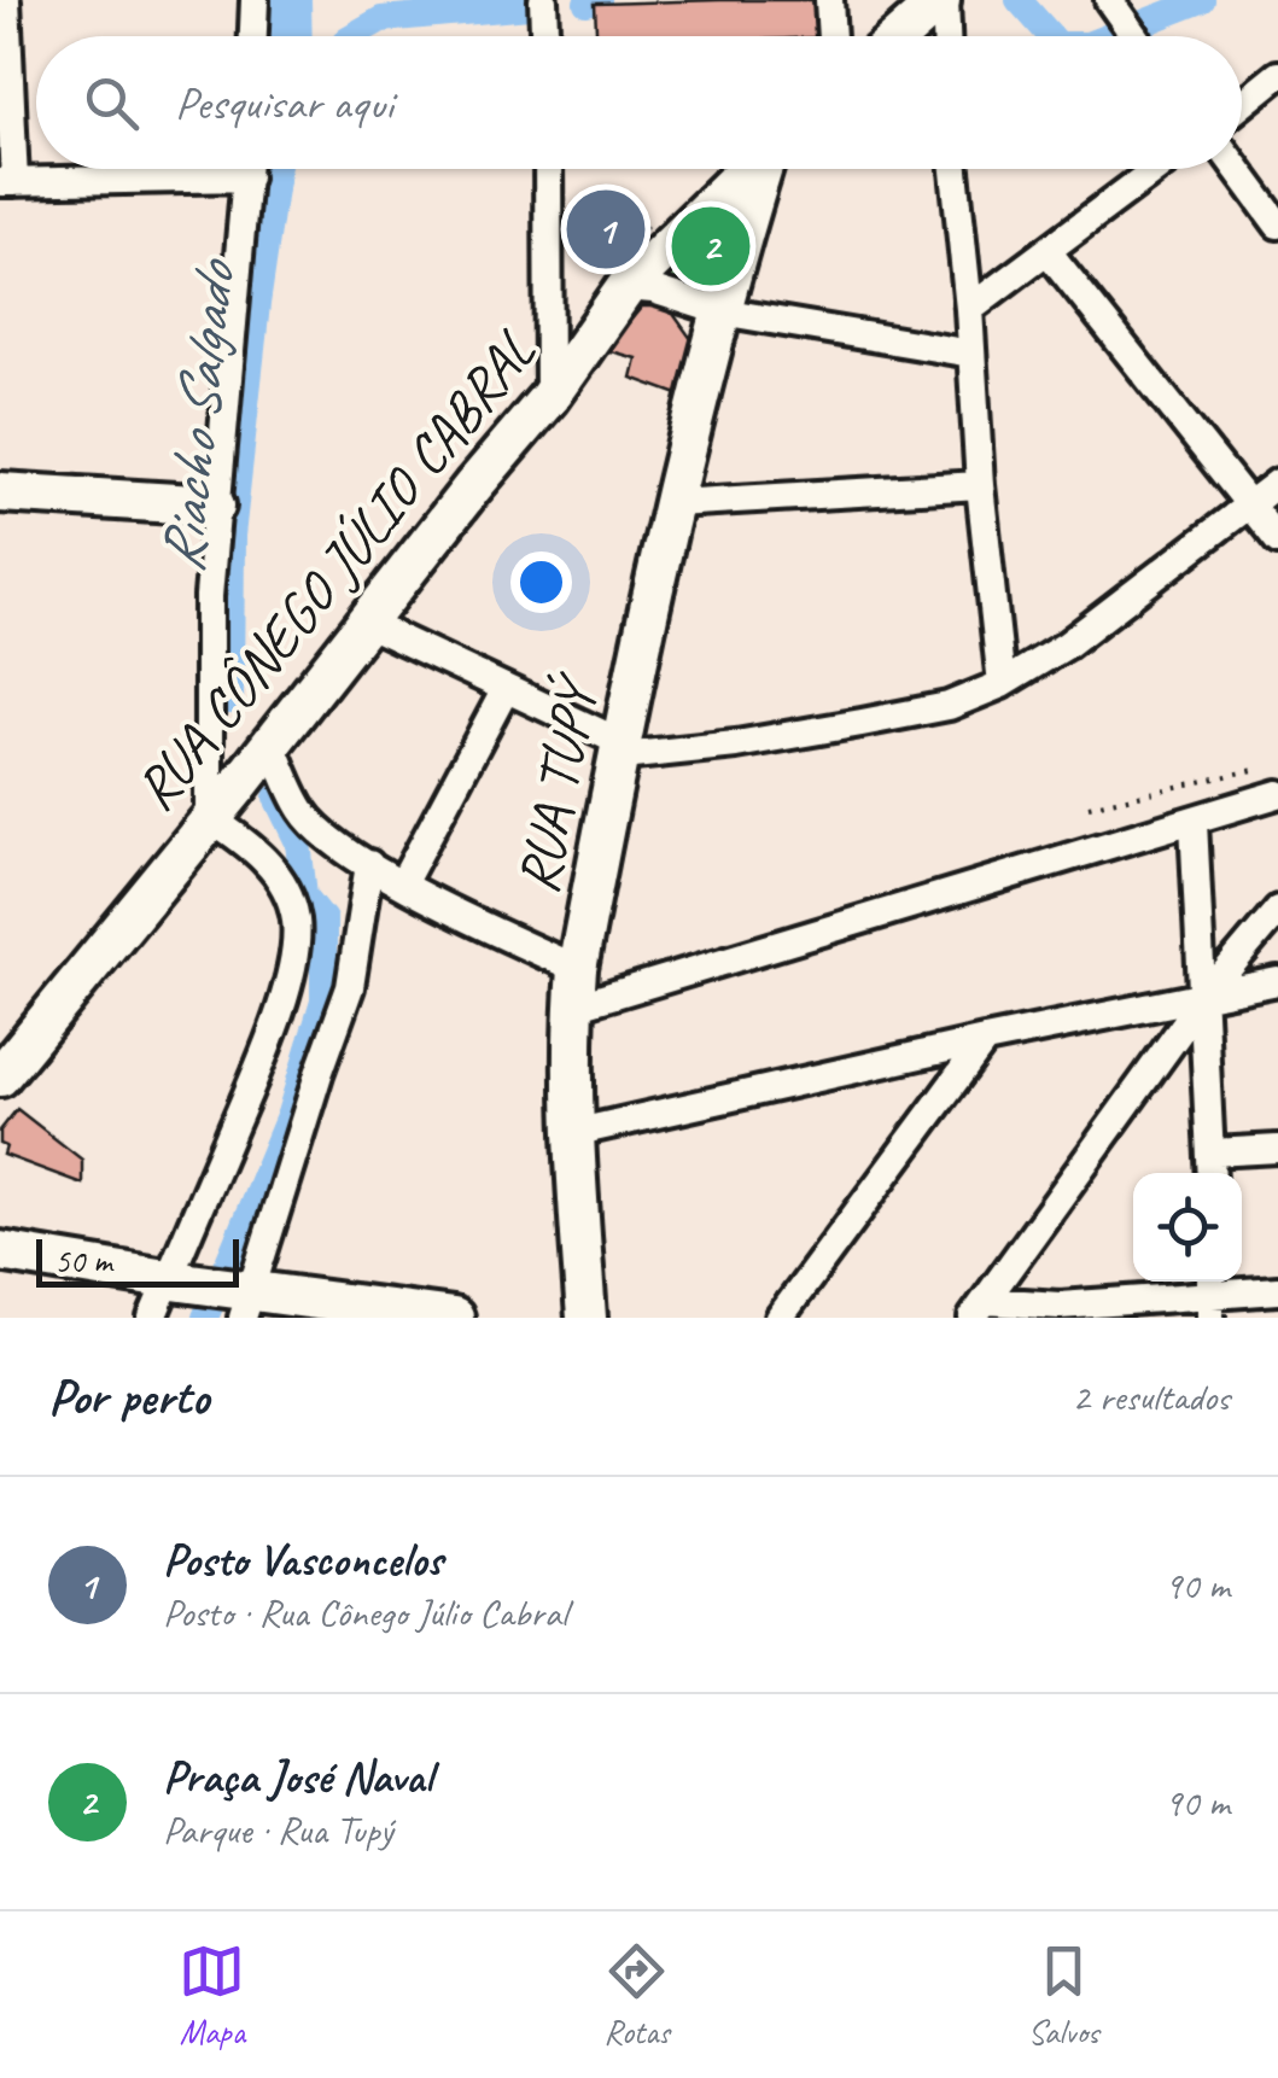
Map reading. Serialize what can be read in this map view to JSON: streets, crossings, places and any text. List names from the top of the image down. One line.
{"streets":{"street":["RUA CÔNEGO JÚLIO CABRAL","RUA TUPÝ"]},"water":["Riacho Salgado"],"scale_bar":"50 m","page":{"search":"Pesquisar aqui","pins":["1","2"],"scale":"50 m","heading":["Por perto","2 resultados"],"list":[{"mark":"1","name":"Posto Vasconcelos","note":"Posto · Rua Cônego Júlio Cabral","value":"90 m"},{"mark":"2","name":"Praça José Naval","note":"Parque · Rua Tupý","value":"90 m"}],"nav":["Mapa","Rotas","Salvos"]}}
